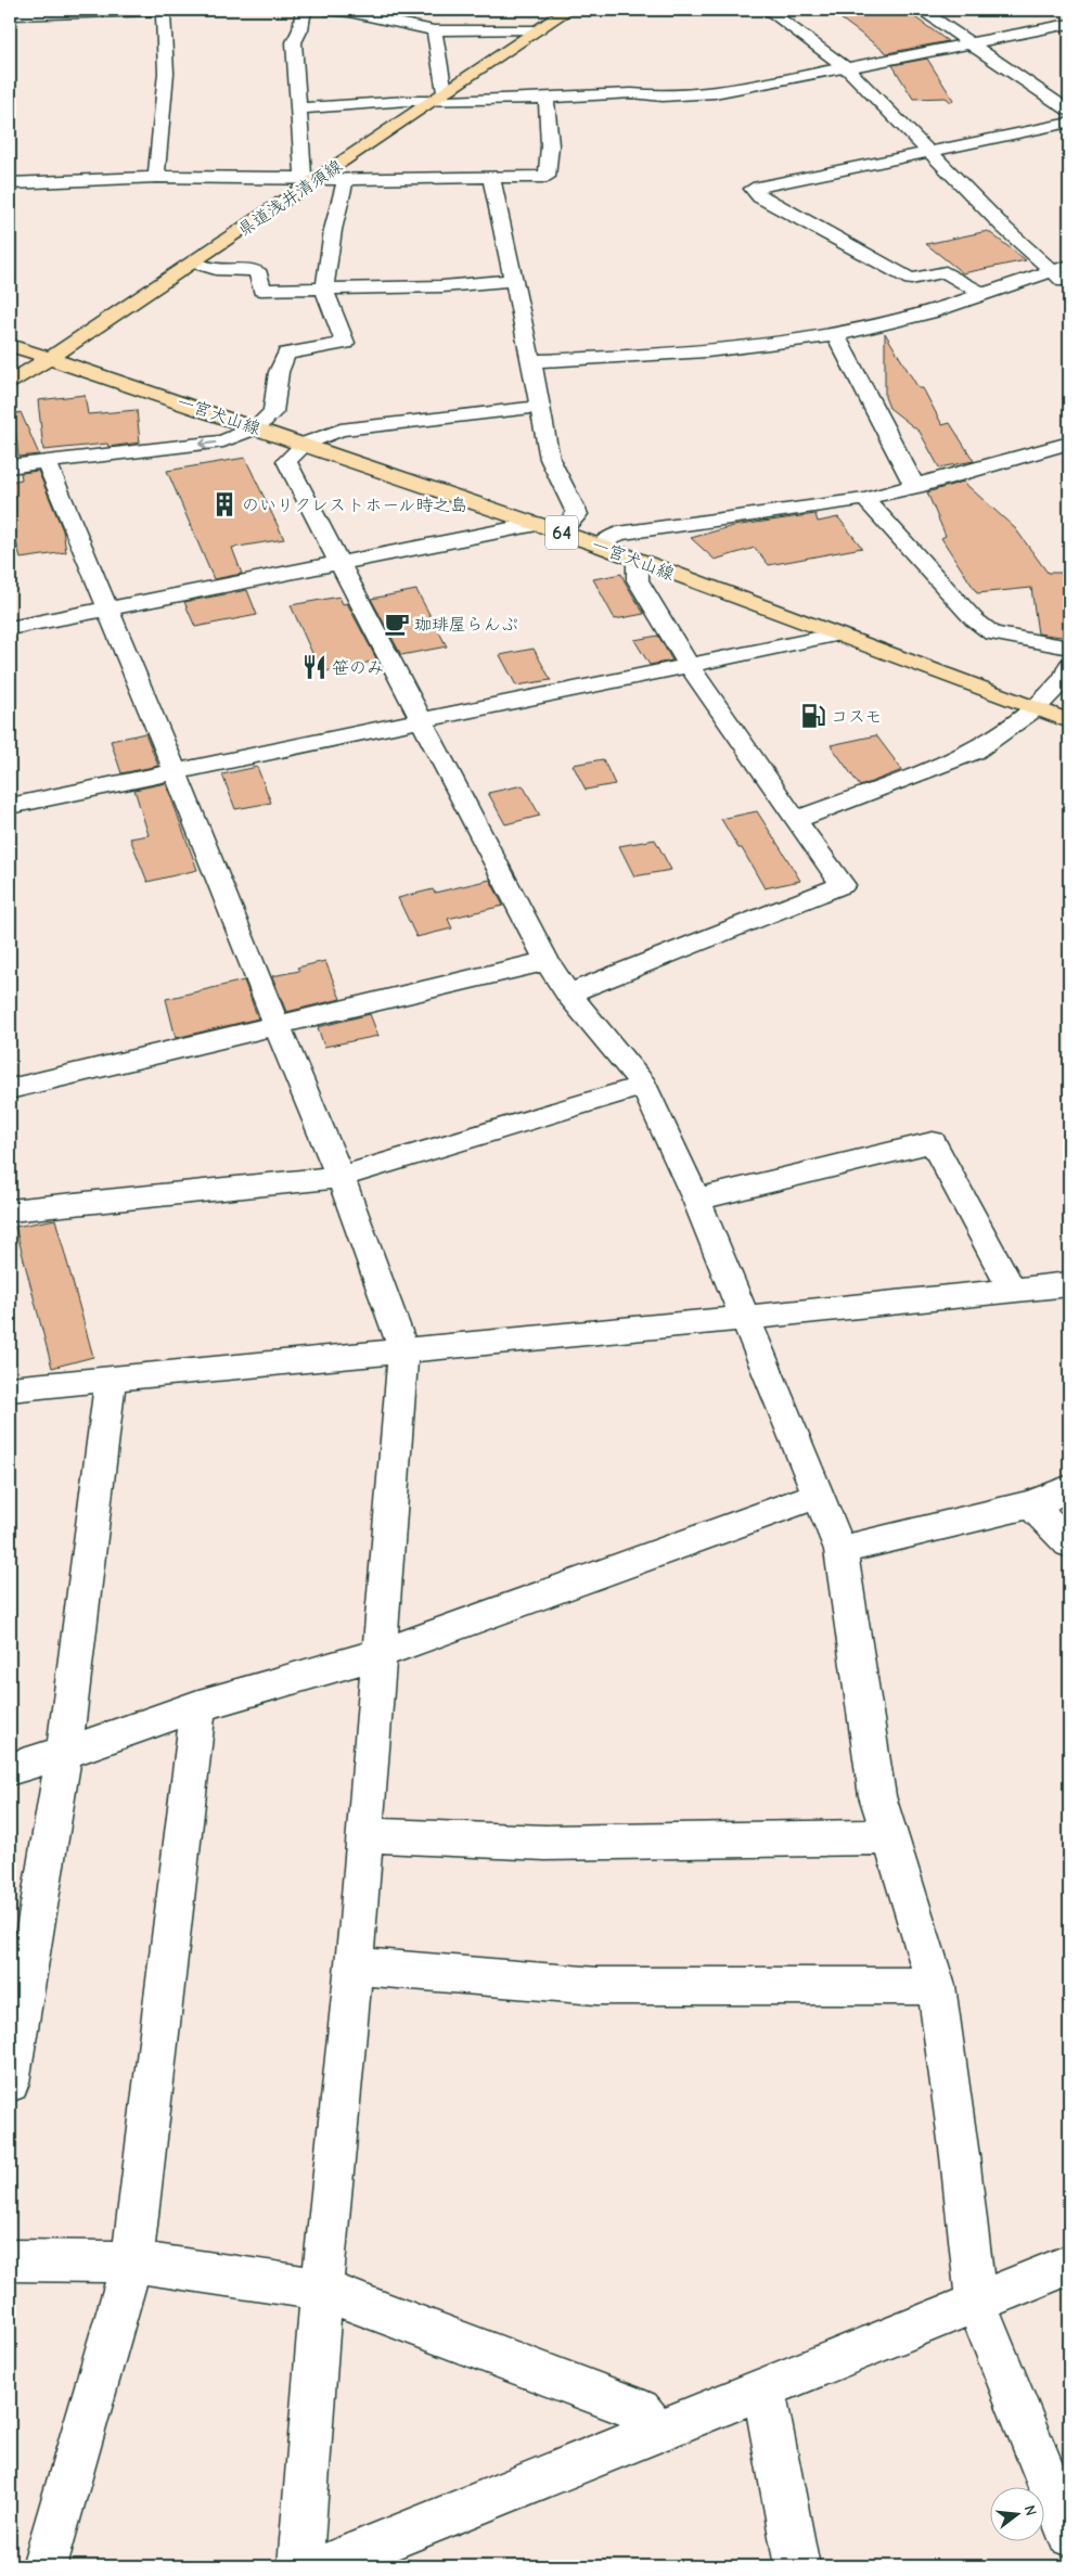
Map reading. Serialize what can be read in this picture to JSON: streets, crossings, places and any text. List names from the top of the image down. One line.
{"streets":{"main road":["県道浅井清須線","一宮犬山線","64"]},"crossings":[["県道浅井清須線","一宮犬山線"]],"places":{"building":["のいりクレストホール時之島"],"cafe":["珈琲屋らんぷ"],"restaurant":["笹のみ"],"fuel station":["コスモ"]},"north":"right"}
